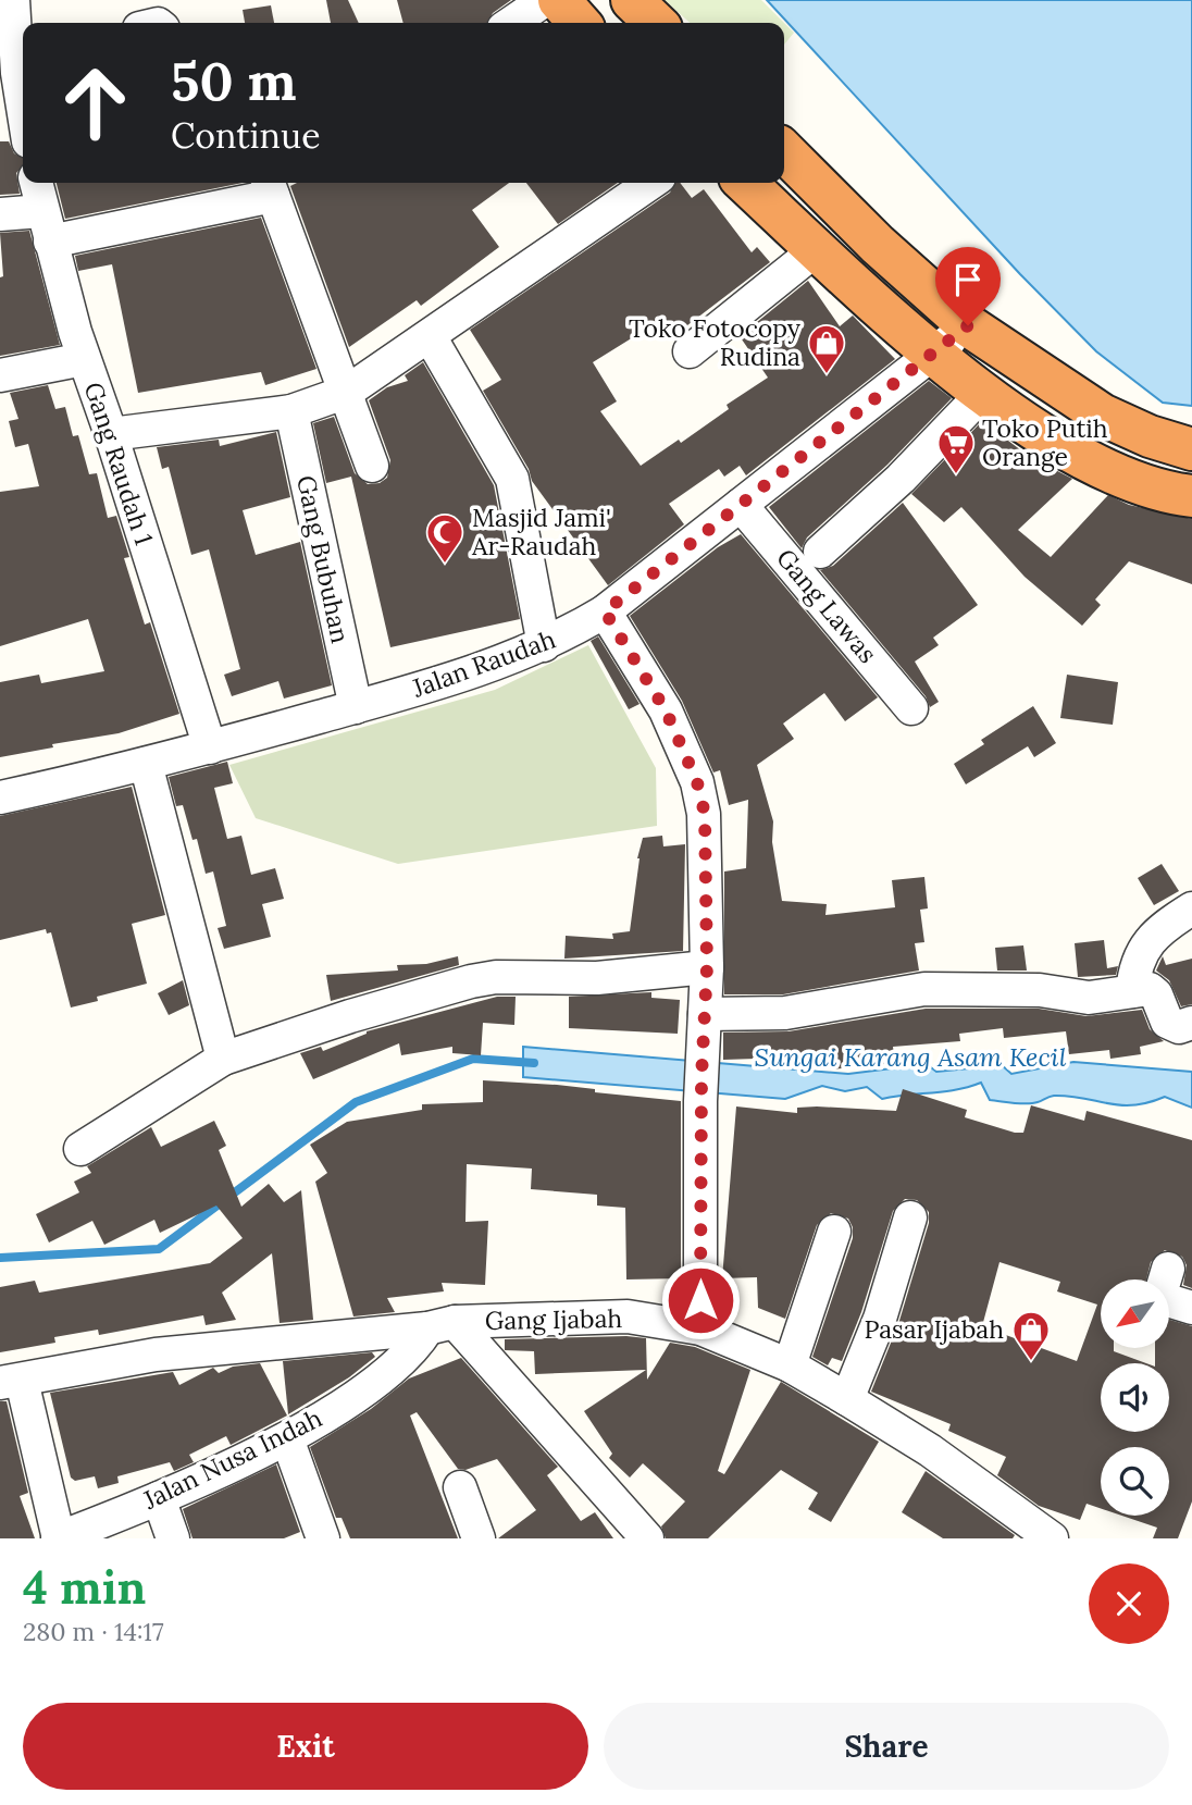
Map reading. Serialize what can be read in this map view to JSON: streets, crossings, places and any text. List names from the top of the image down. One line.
{"streets":{"street":["Gang Raudah 1","Gang Bubuhan","Gang Lawas","Jalan Raudah","Gang Ijabah","Jalan Nusa Indah"]},"crossings":[["Gang Raudah 1","Jalan Raudah"],["Gang Bubuhan","Jalan Raudah"],["Gang Lawas","Jalan Raudah"],["Gang Ijabah","Jalan Nusa Indah"]],"water":["Sungai Karang Asam Kecil"],"places":{"shop":["Toko Fotocopy Rudina","Pasar Ijabah"],"supermarket":["Toko Putih Orange"],"mosque":["Masjid Jami' Ar-Raudah"]},"north":"bottom left","page":{"turn":["50 m","Continue"],"heading":["4 min","280 m · 14:17"],"buttons":["Exit","Share"]}}
